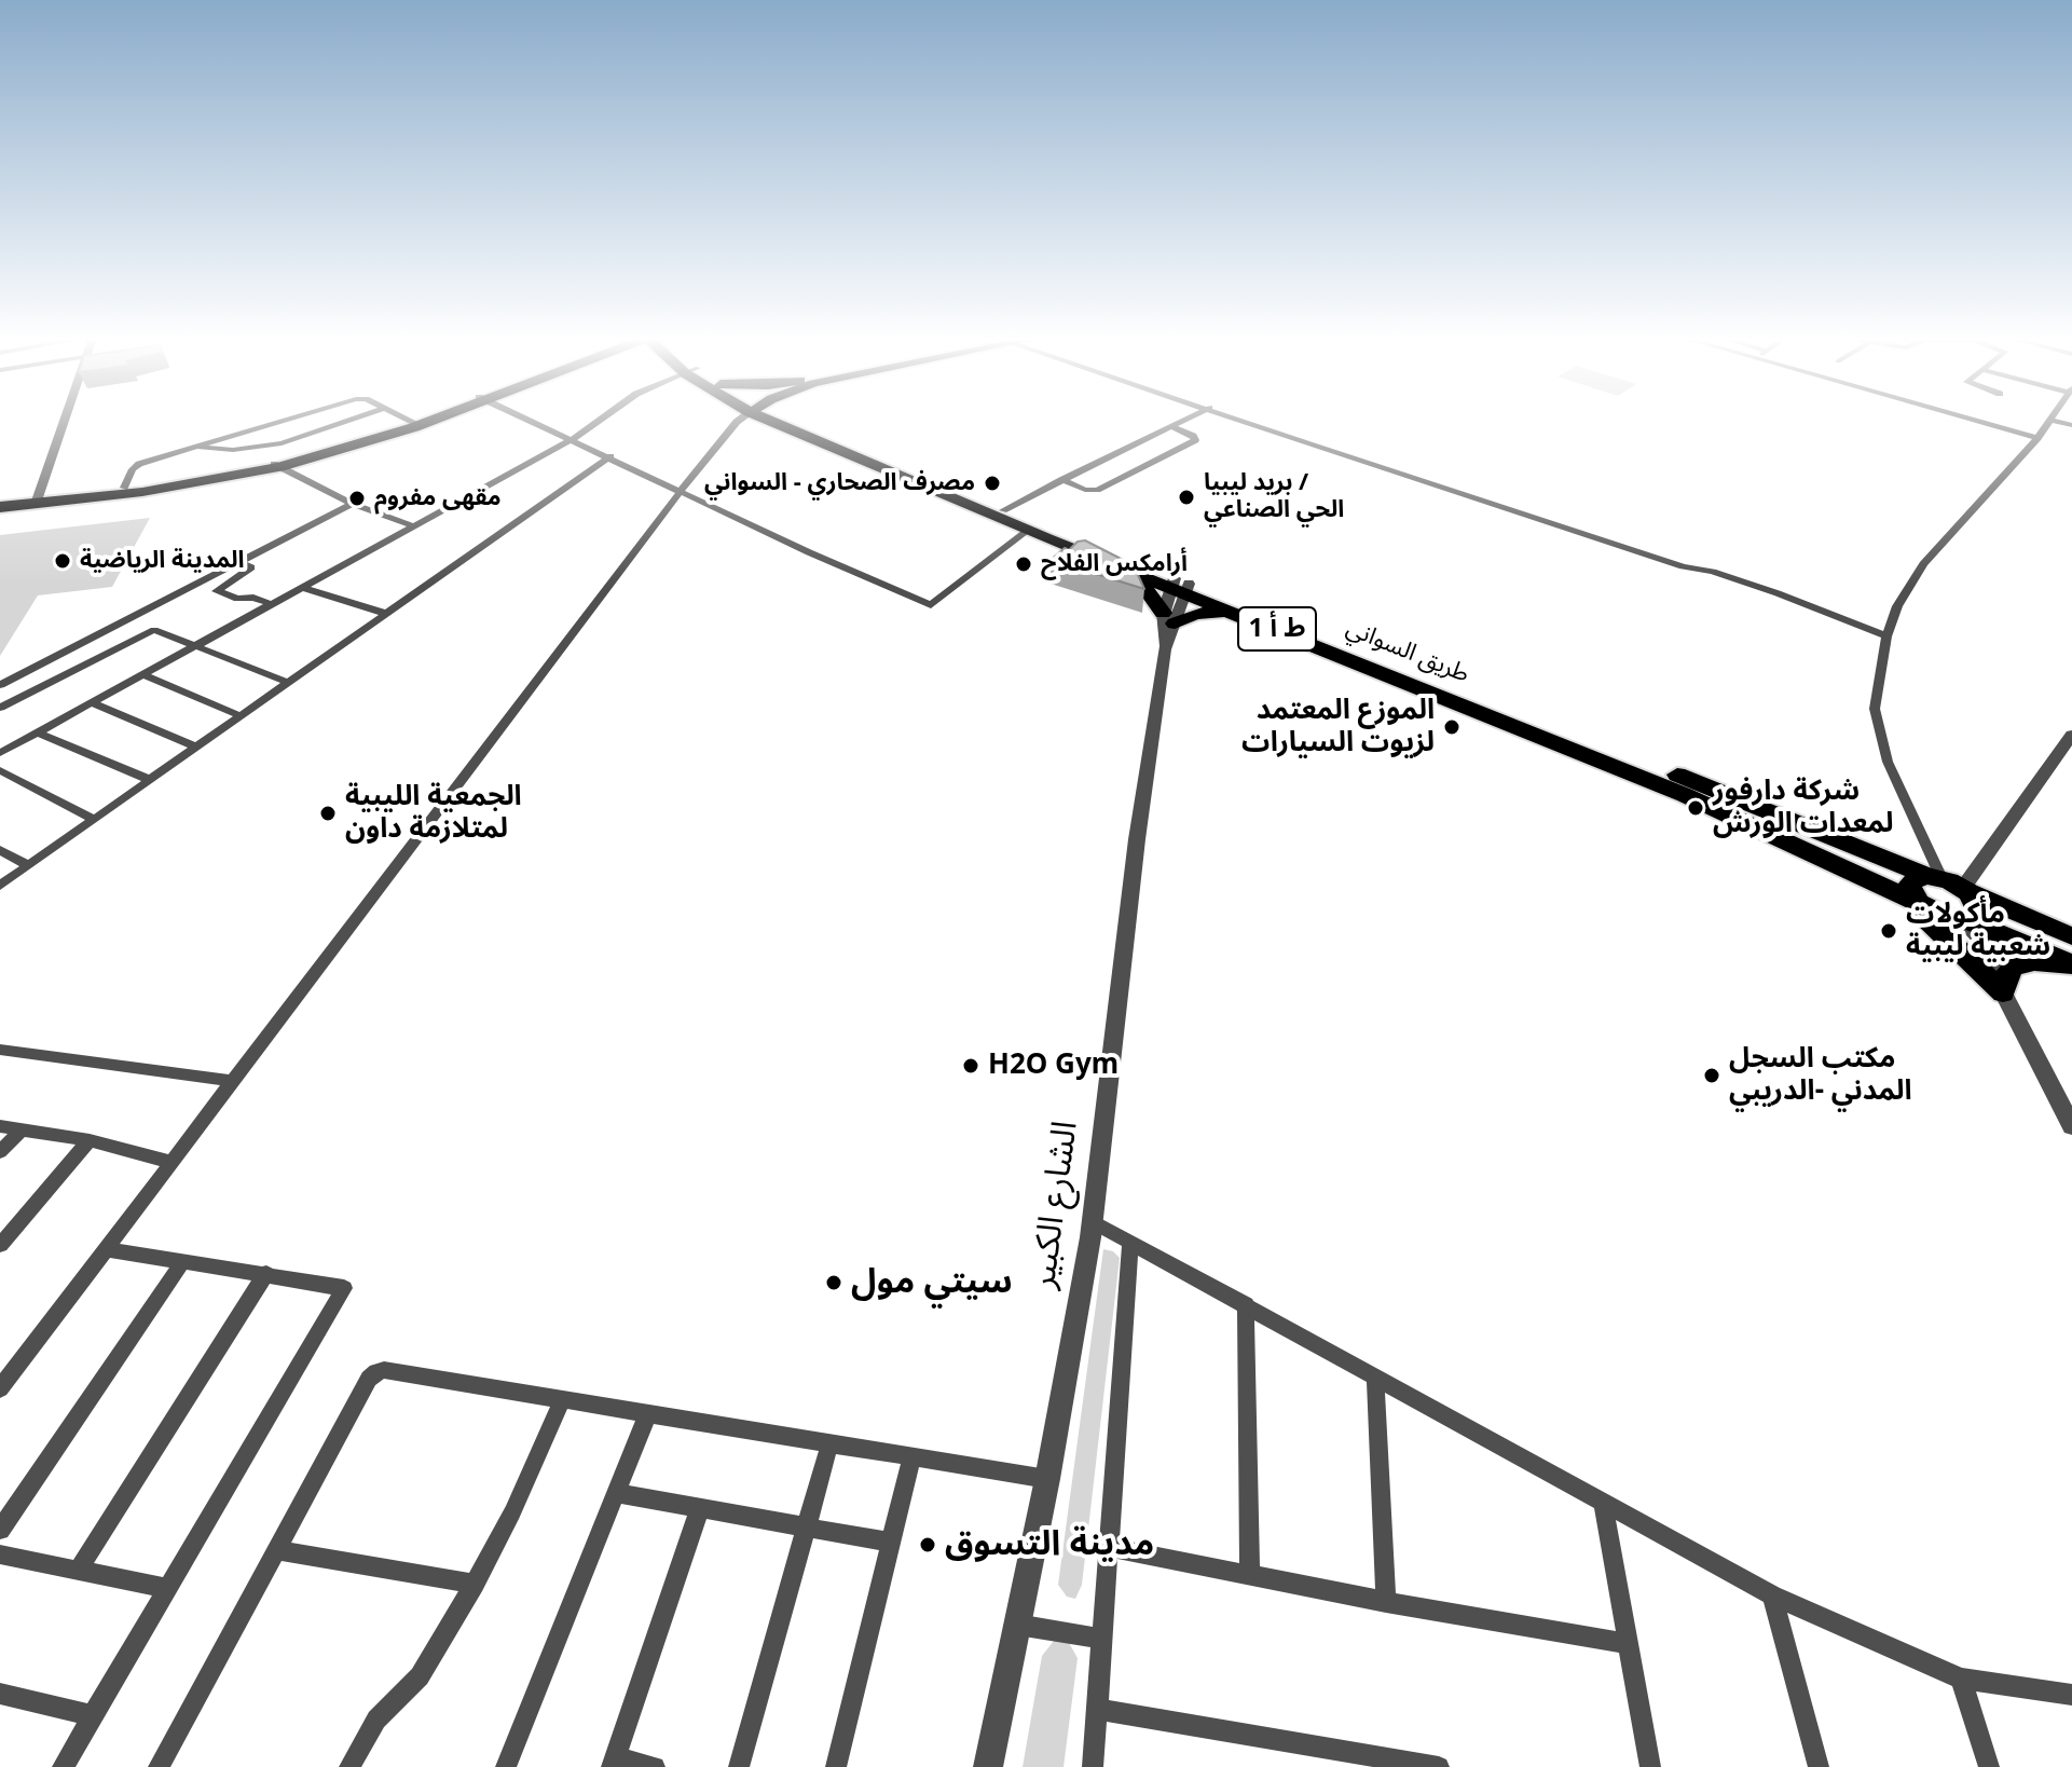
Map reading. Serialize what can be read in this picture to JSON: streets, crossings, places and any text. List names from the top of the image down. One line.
{"streets":{"highway":["ط أ 1","طريق السواني"],"street":["الشارع الكبير"]},"crossings":[["طريق السواني","الشارع الكبير"]],"places":["مصرف الصحاري - السواني","بريد ليبيا / الحي الصناعي","مقهى مفروم","المدينة الرياضية","أرامكس الفلاح","الموزع المعتمد لزيوت السيارات","شركة دارفور لمعدات الورش","الجمعية الليبية لمتلازمة داون","مأكولات شعبية ليبية","H2O Gym","مكتب السجل المدني -الدريبي","سيتي مول","مدينة التسوق"]}
